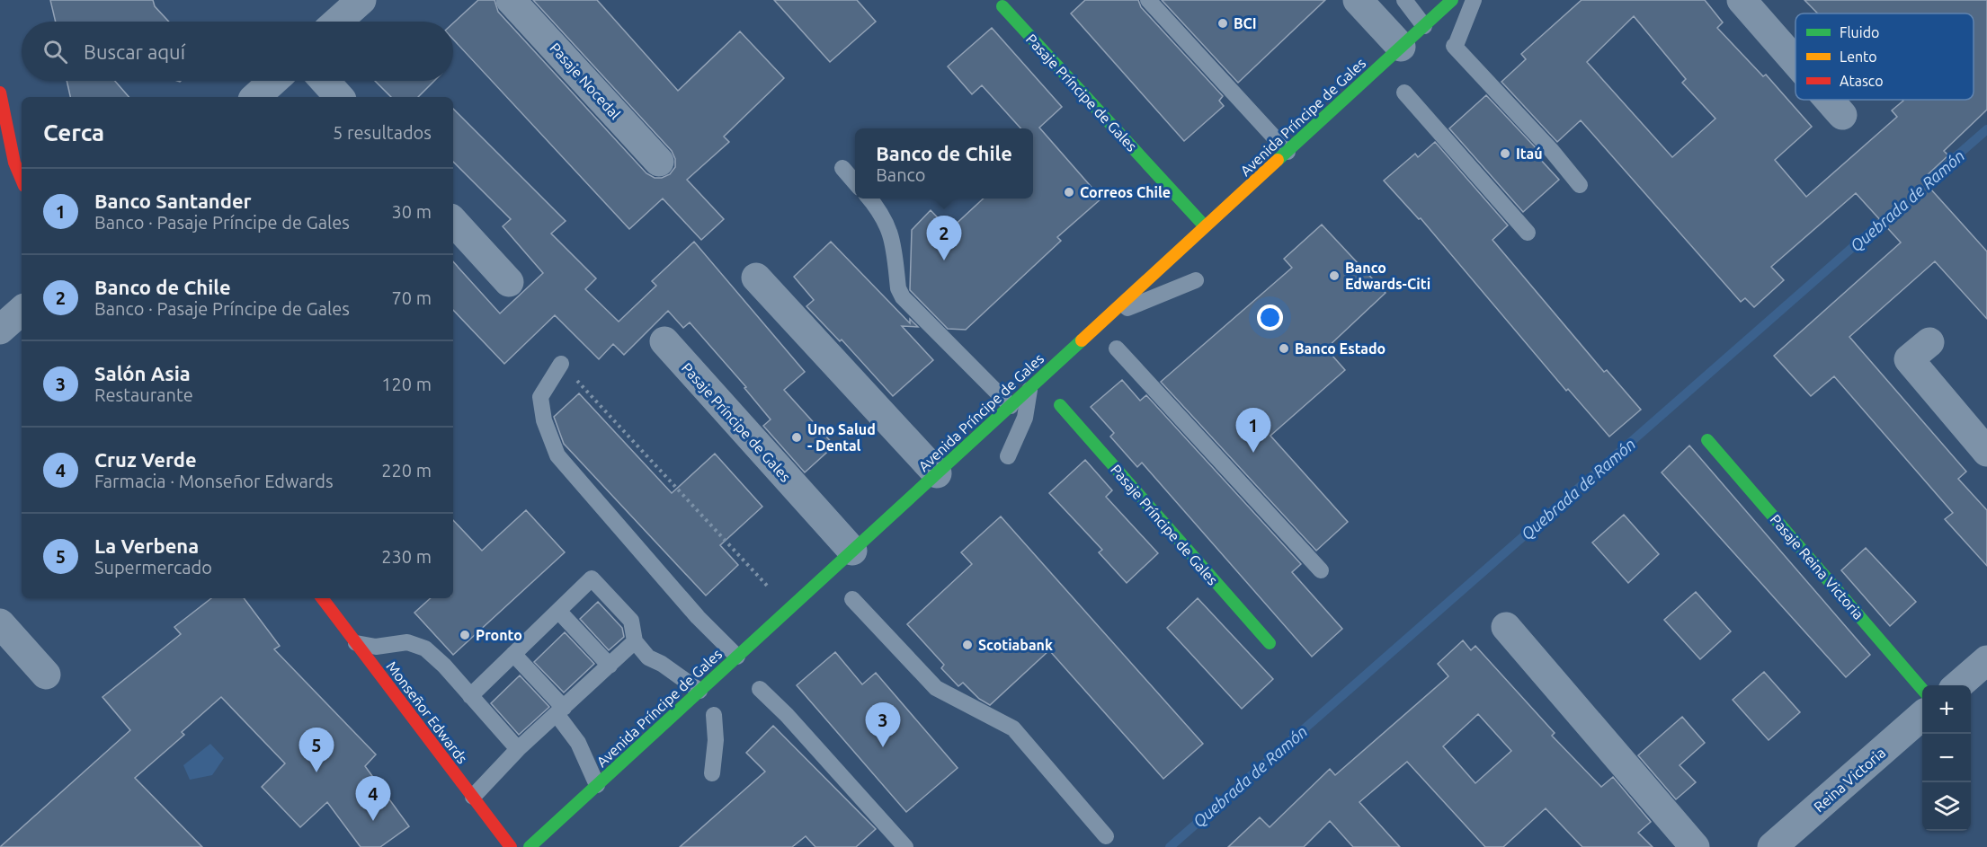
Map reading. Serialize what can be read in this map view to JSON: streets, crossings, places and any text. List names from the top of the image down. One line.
{"streets":{"street":["Pasaje Nocedal","Pasaje Príncipe de Gales","Avenida Príncipe de Gales","Pasaje Reina Victoria","Monseñor Edwards","Reina Victoria"]},"crossings":[["Pasaje Príncipe de Gales","Avenida Príncipe de Gales"]],"water":["Quebrada de Ramón"],"places":["BCI","Itaú","Correos Chile","Banco Edwards-Citi","Banco Estado","Uno Salud - Dental","Pronto","Scotiabank"],"legend":["Fluido","Lento","Atasco"],"page":{"search":"Buscar aquí","heading":["Cerca","5 resultados"],"popup":["Banco de Chile","Banco"],"list":[{"mark":"1","name":"Banco Santander","note":"Banco · Pasaje Príncipe de Gales","value":"30 m"},{"mark":"2","name":"Banco de Chile","note":"Banco · Pasaje Príncipe de Gales","value":"70 m"},{"mark":"3","name":"Salón Asia","note":"Restaurante","value":"120 m"},{"mark":"4","name":"Cruz Verde","note":"Farmacia · Monseñor Edwards","value":"220 m"},{"mark":"5","name":"La Verbena","note":"Supermercado","value":"230 m"}],"pins":["2","1","3","5","4"],"map_buttons":["+","−"]}}
